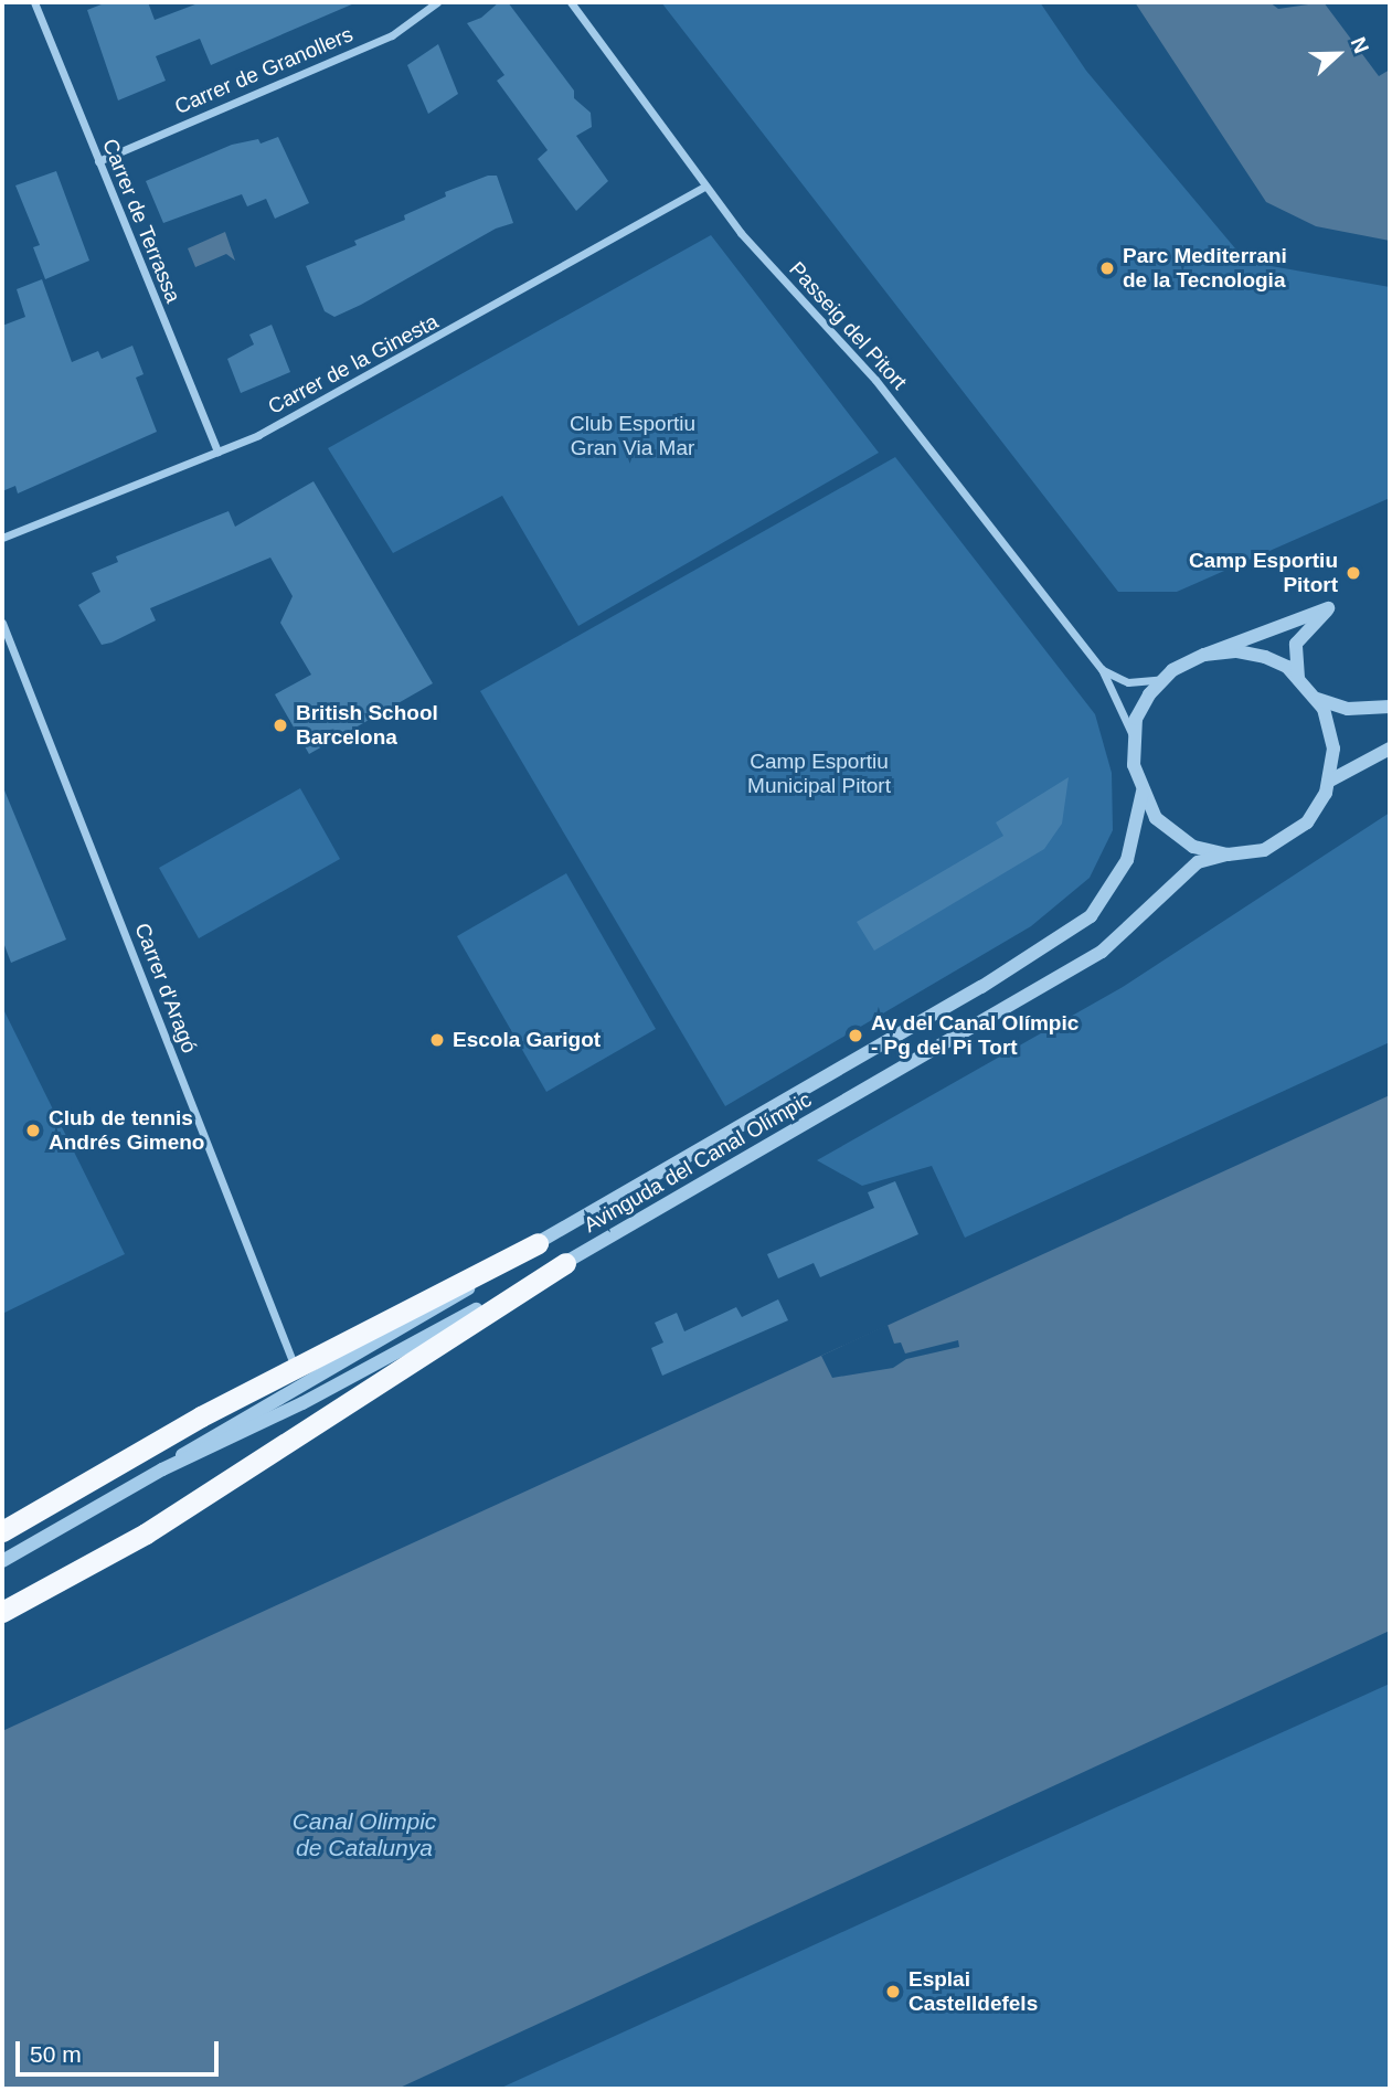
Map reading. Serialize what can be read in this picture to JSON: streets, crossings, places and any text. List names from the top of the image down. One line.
{"streets":{"street":["Carrer de Granollers","Carrer de Terrassa","Passeig del Pitort","Carrer de la Ginesta","Carrer d'Aragó","Avinguda del Canal Olímpic"]},"crossings":[["Carrer de Granollers","Carrer de Terrassa"],["Carrer de Terrassa","Carrer de la Ginesta"],["Passeig del Pitort","Carrer de la Ginesta"],["Passeig del Pitort","Avinguda del Canal Olímpic"]],"water":["Canal Olimpic de Catalunya"],"parks":["Club Esportiu Gran Via Mar","Camp Esportiu Municipal Pitort"],"places":["Parc Mediterrani de la Tecnologia","Camp Esportiu Pitort","British School Barcelona","Av del Canal Olímpic - Pg del Pi Tort","Escola Garigot","Club de tennis Andrés Gimeno","Esplai Castelldefels"],"scale_bar":"50 m","north":"right"}
